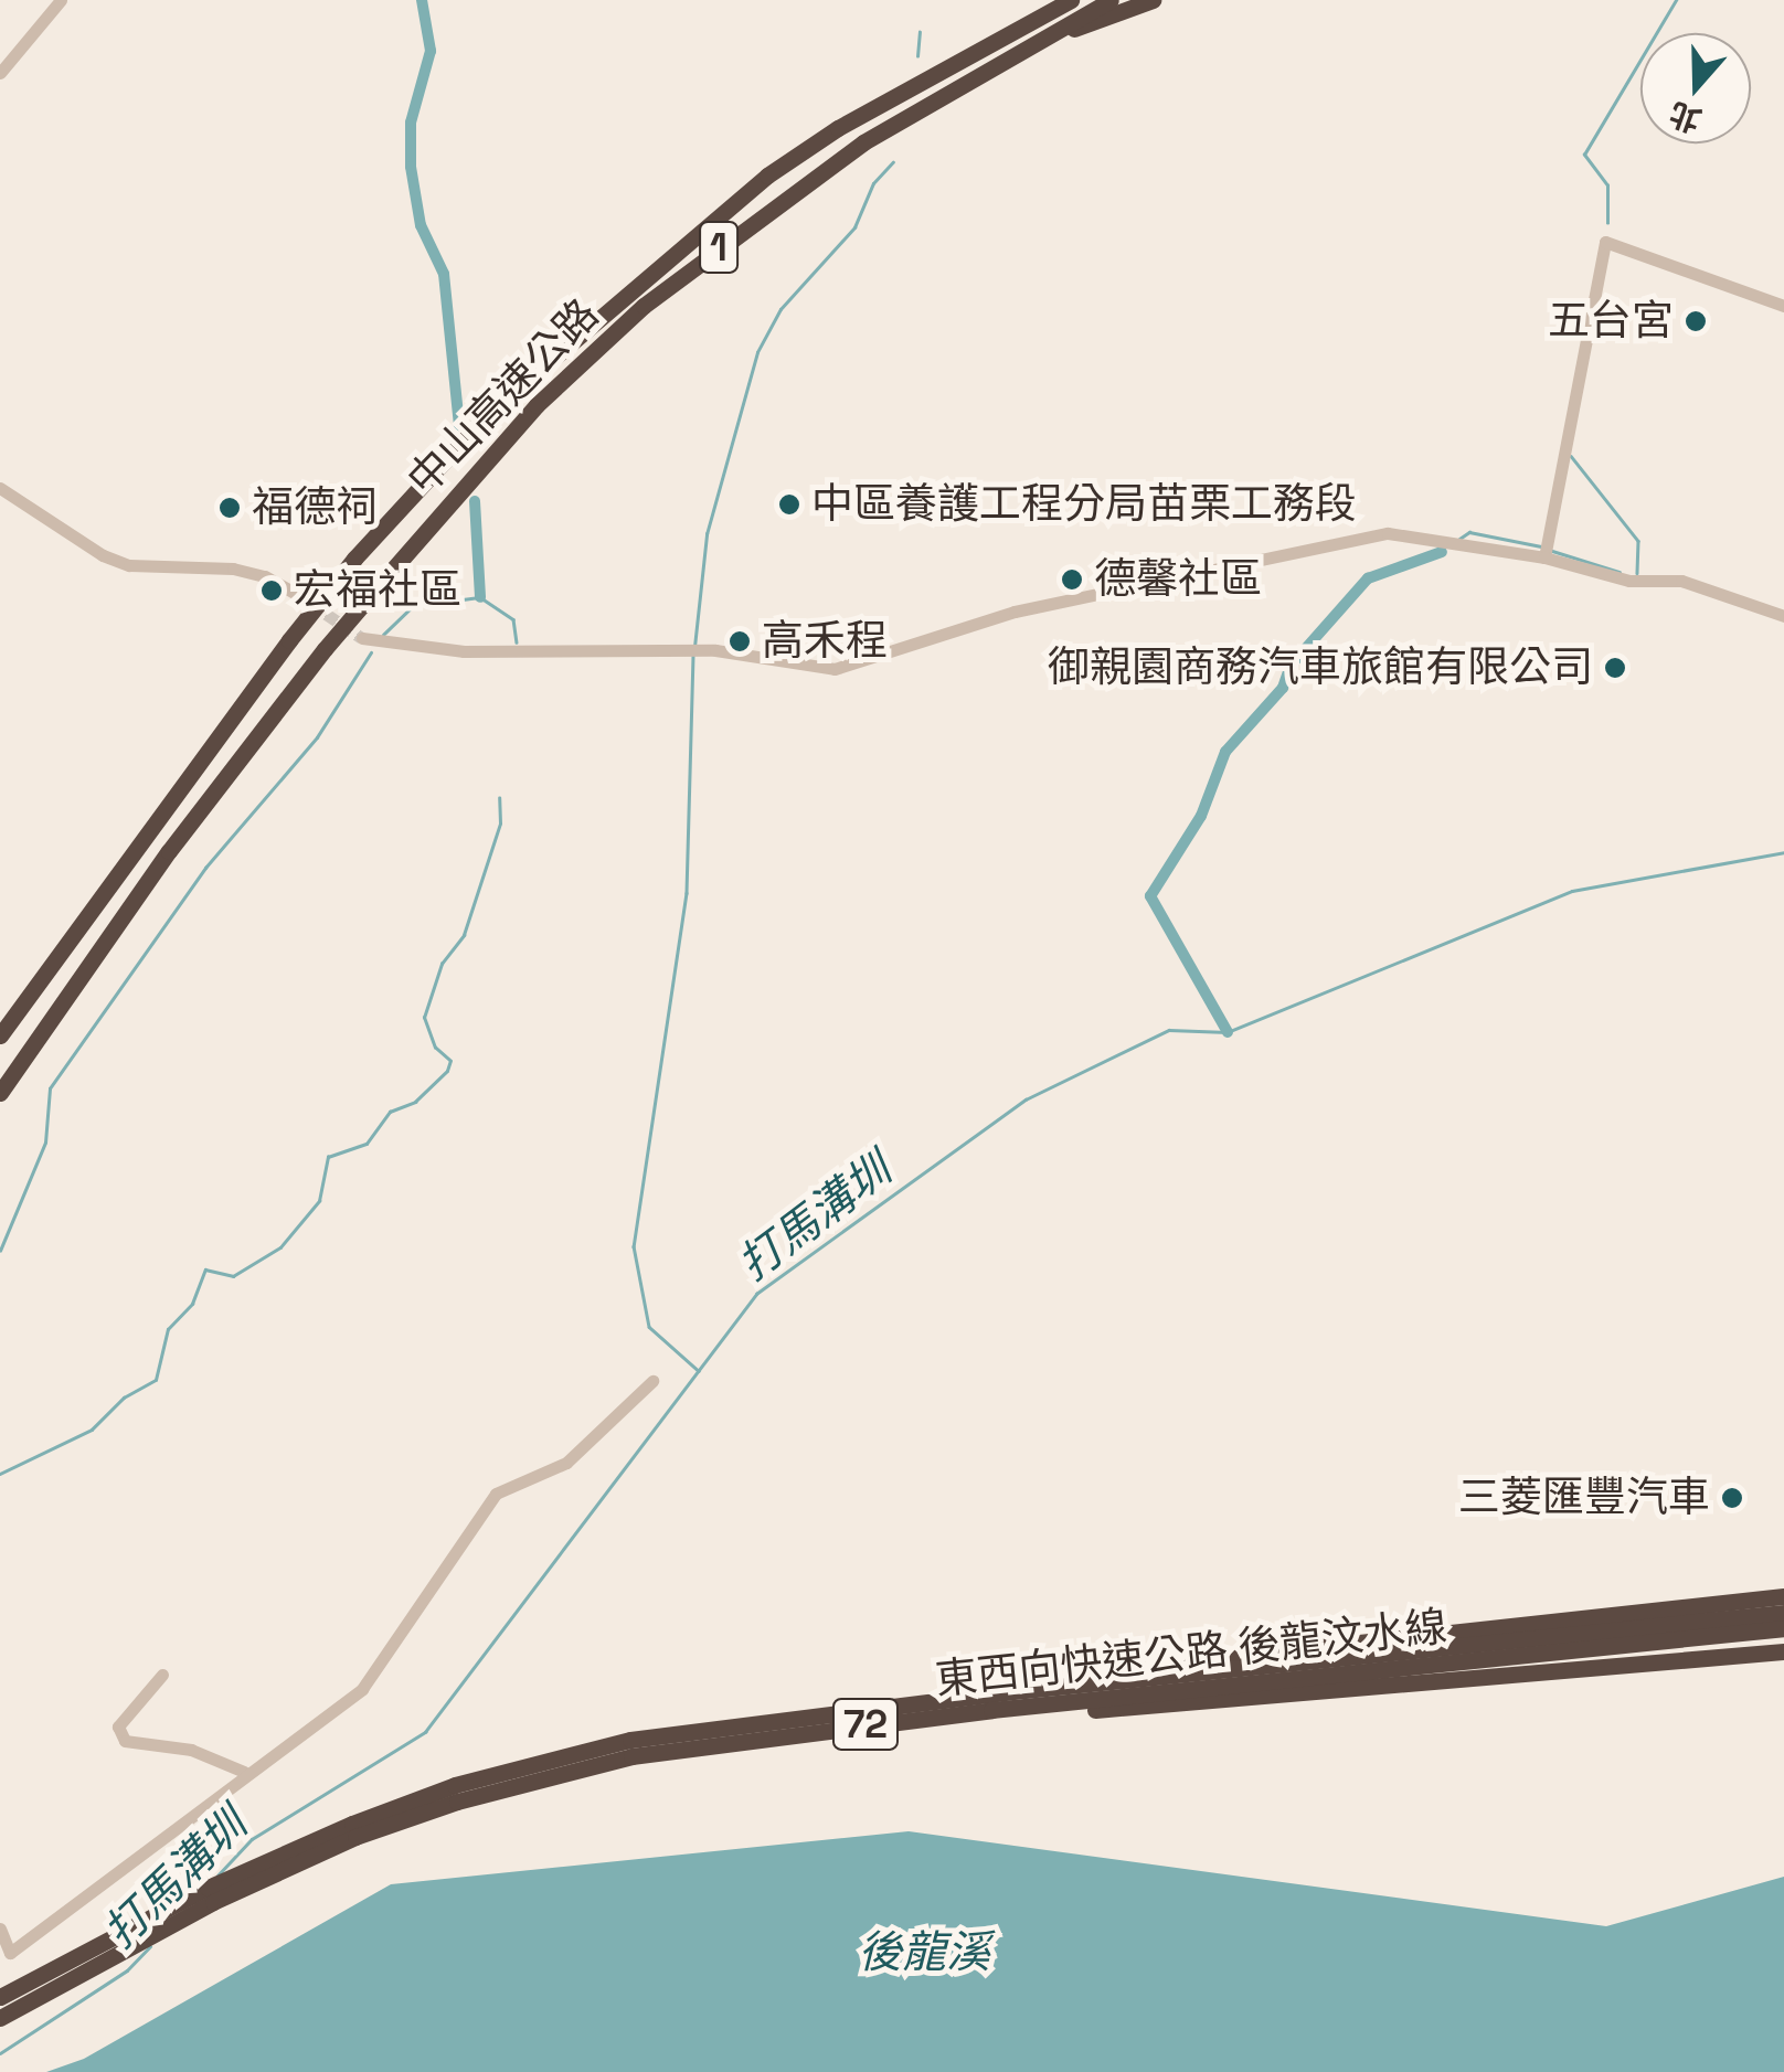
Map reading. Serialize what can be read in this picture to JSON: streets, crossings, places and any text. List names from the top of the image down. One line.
{"streets":{"highway":["1","中山高速公路","東西向快速公路 後龍汶水線","72"]},"water":["打馬溝圳","後龍溪"],"places":["五台宮","中區養護工程分局苗栗工務段","福德祠","德馨社區","宏福社區","高禾程","御親園商務汽車旅館有限公司","三菱匯豐汽車"],"north":"bottom"}
